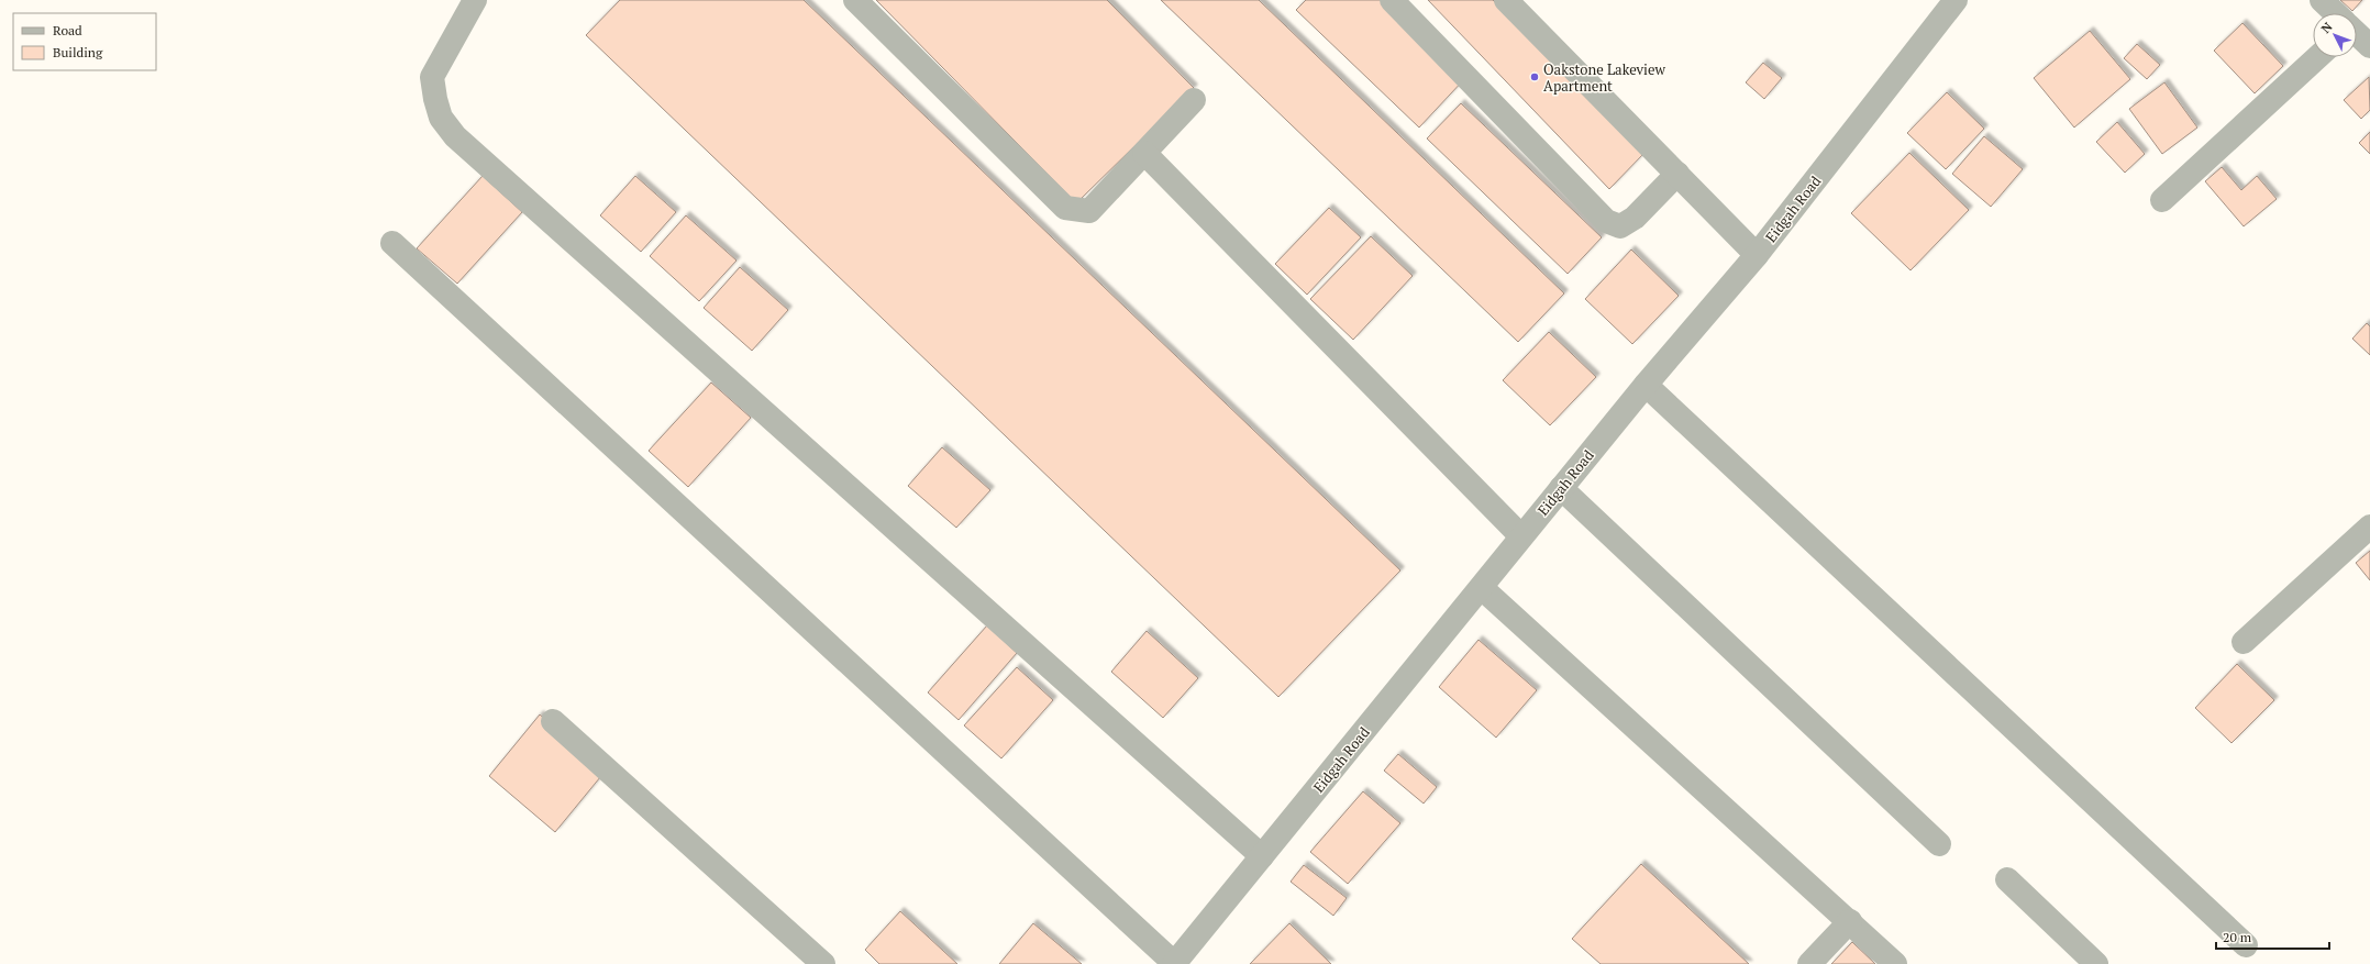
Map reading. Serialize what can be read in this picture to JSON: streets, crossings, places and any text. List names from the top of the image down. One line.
{"streets":{"street":["Eidgah Road"]},"places":["Oakstone Lakeview Apartment"],"legend":["Road","Building"],"scale_bar":"20 m","north":"top left"}
